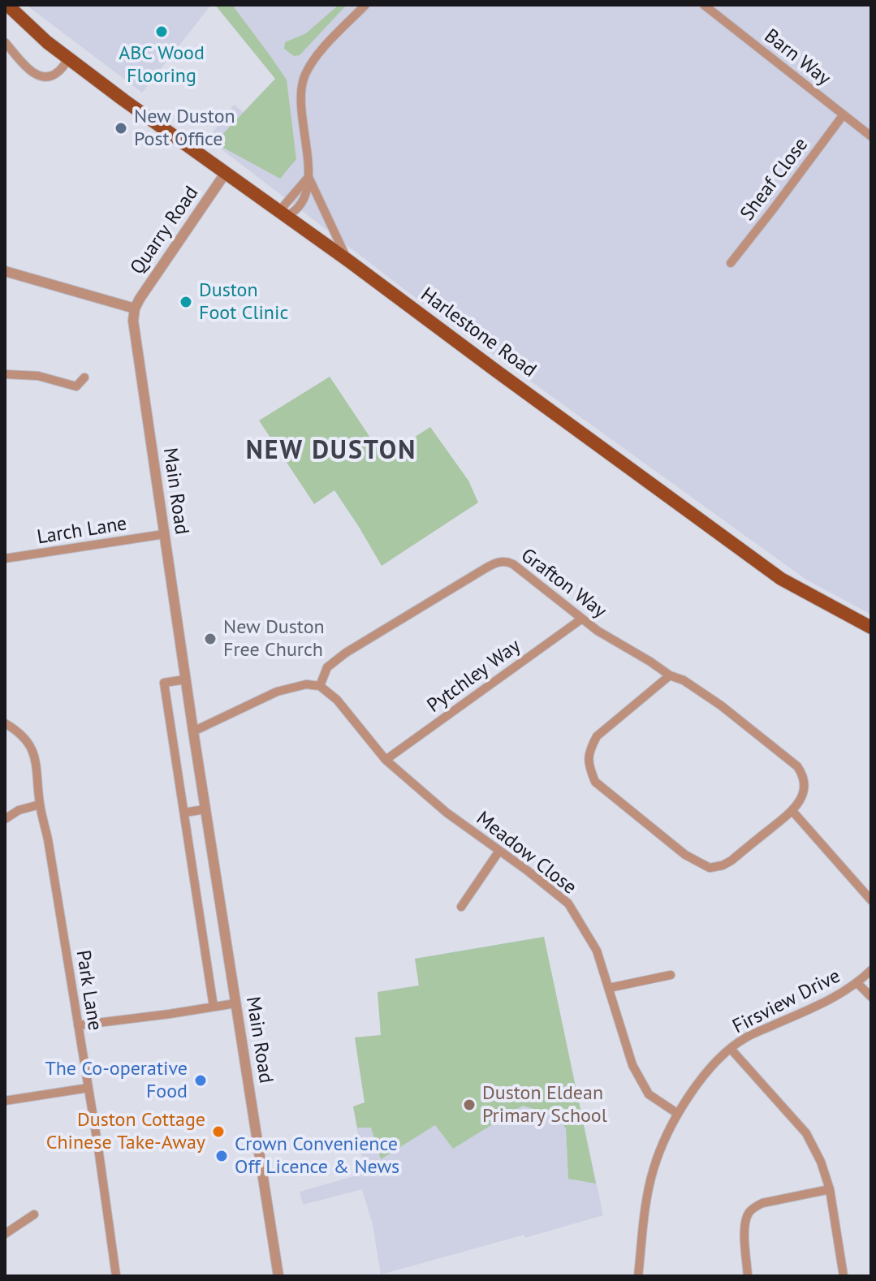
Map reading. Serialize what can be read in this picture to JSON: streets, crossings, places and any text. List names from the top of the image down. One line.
{"streets":{"main road":["Harlestone Road"],"street":["Barn Way","Sheaf Close","Quarry Road","Main Road","Larch Lane","Grafton Way","Pytchley Way","Meadow Close","Park Lane","Firsview Drive"]},"crossings":[["Barn Way","Sheaf Close"],["Quarry Road","Harlestone Road"],["Quarry Road","Main Road"],["Main Road","Larch Lane"],["Grafton Way","Pytchley Way"],["Grafton Way","Meadow Close"],["Pytchley Way","Meadow Close"],["Meadow Close","Firsview Drive"]],"districts":["NEW DUSTON"],"places":["ABC Wood Flooring","New Duston Post Office","Duston Foot Clinic","New Duston Free Church","The Co-operative Food","Duston Eldean Primary School","Duston Cottage Chinese Take-Away","Crown Convenience Off Licence & News"]}
